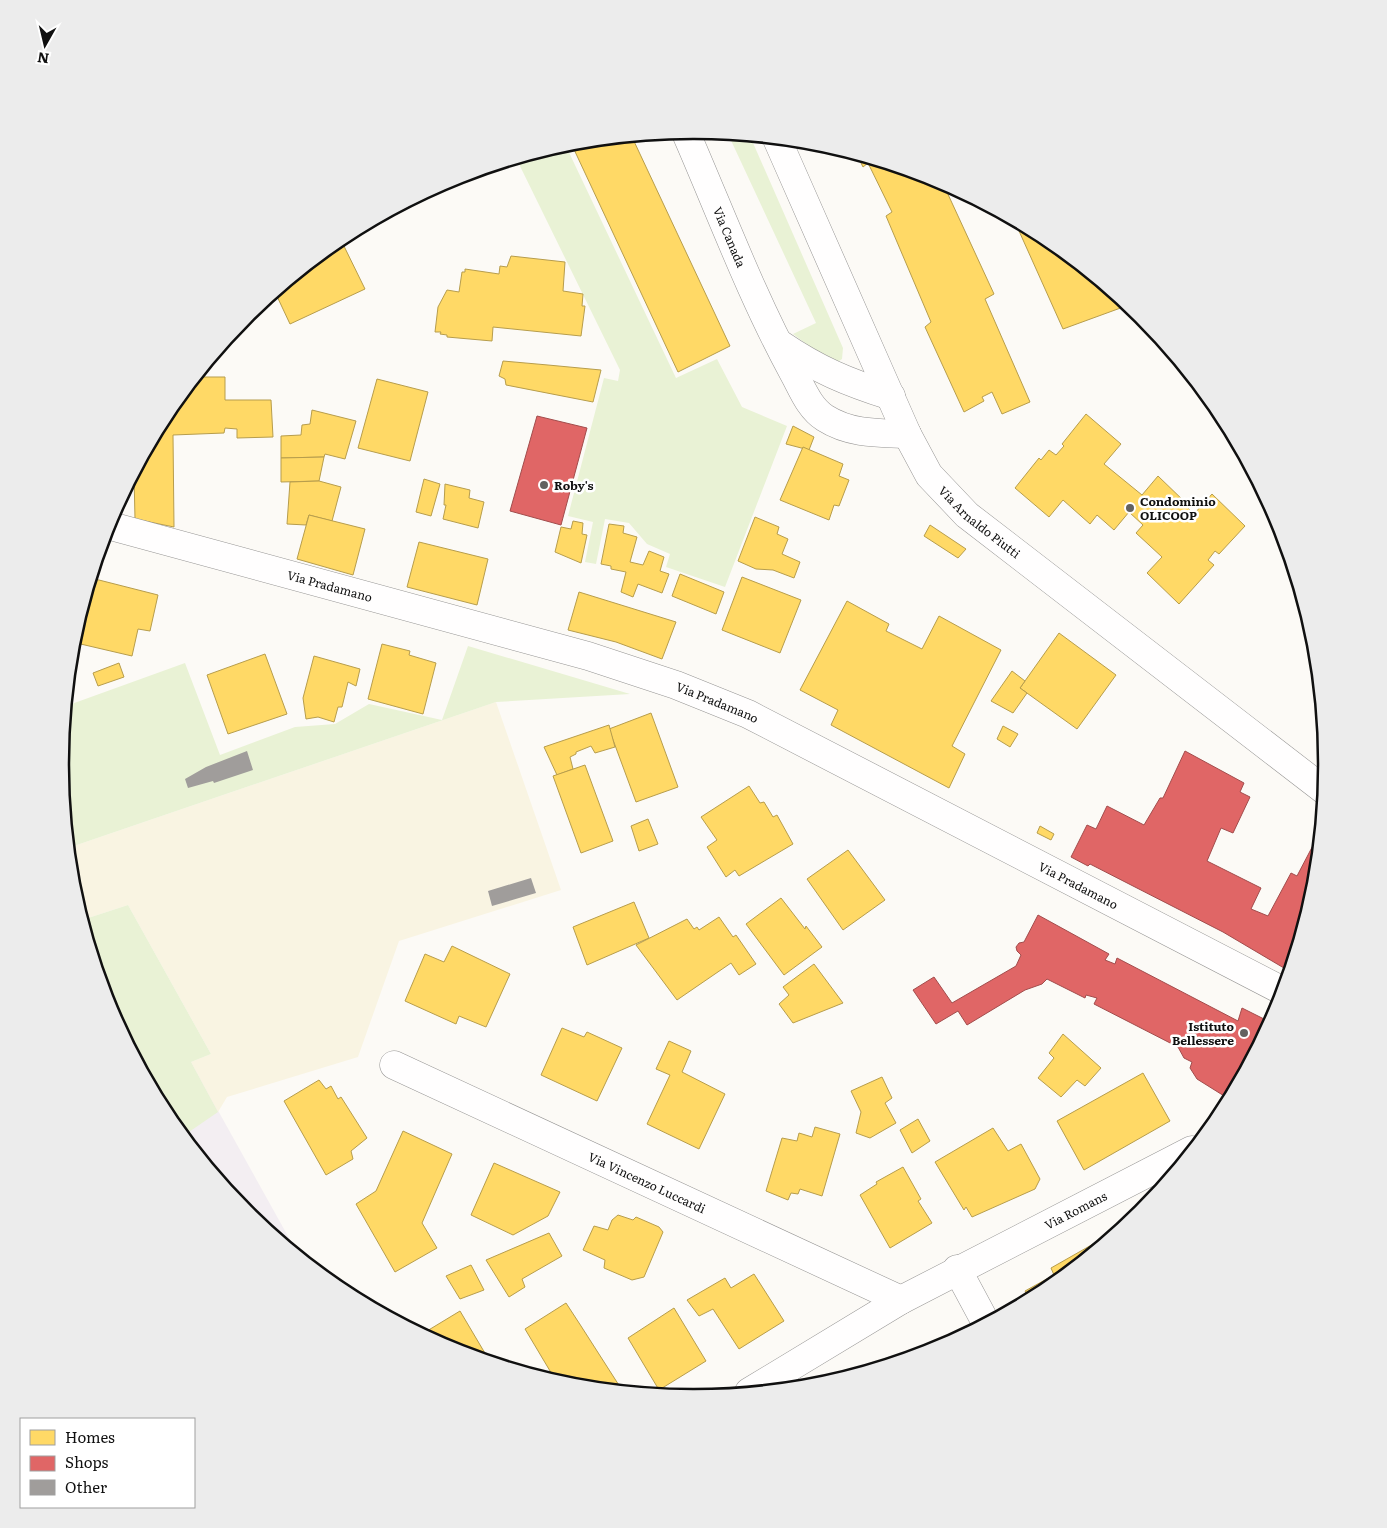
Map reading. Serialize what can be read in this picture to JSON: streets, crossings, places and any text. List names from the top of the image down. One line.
{"streets":{"street":["Via Canada","Via Arnaldo Piutti","Via Pradamano","Via Vincenzo Luccardi","Via Romans"]},"crossings":[["Via Canada","Via Arnaldo Piutti"],["Via Vincenzo Luccardi","Via Romans"]],"places":["Roby's","Condominio OLICOOP","Istituto Bellessere"],"legend":["Homes","Shops","Other"],"north":"bottom"}
